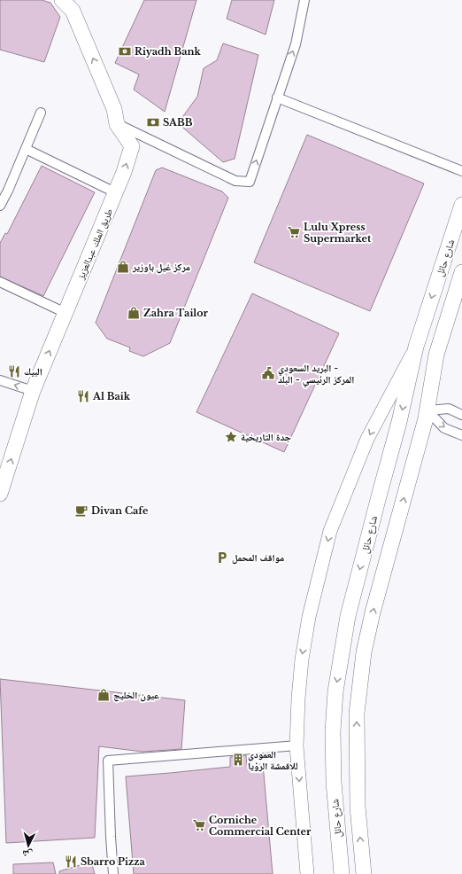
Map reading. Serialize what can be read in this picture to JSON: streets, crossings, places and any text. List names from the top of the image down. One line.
{"streets":{"main road":["طريق الملك عبدالعزيز","شارع حائل"]},"one_way":["طريق الملك عبدالعزيز"],"places":{"bank":["Riyadh Bank","SABB"],"supermarket":["Lulu Xpress Supermarket","Corniche Commercial Center"],"shop":["مركز غيل باوزير","Zahra Tailor","عيون الخليج"],"restaurant":["البيك","Al Baik","Sbarro Pizza"],"public building":["البريد السعودي - المركز الرئيسي - البلد"],"place":["جدة التاريخية"],"cafe":["Divan Cafe"],"parking":["مواقف المحمل"],"building":["العمودي للاقمشة الرؤيا"]},"north":"bottom"}
